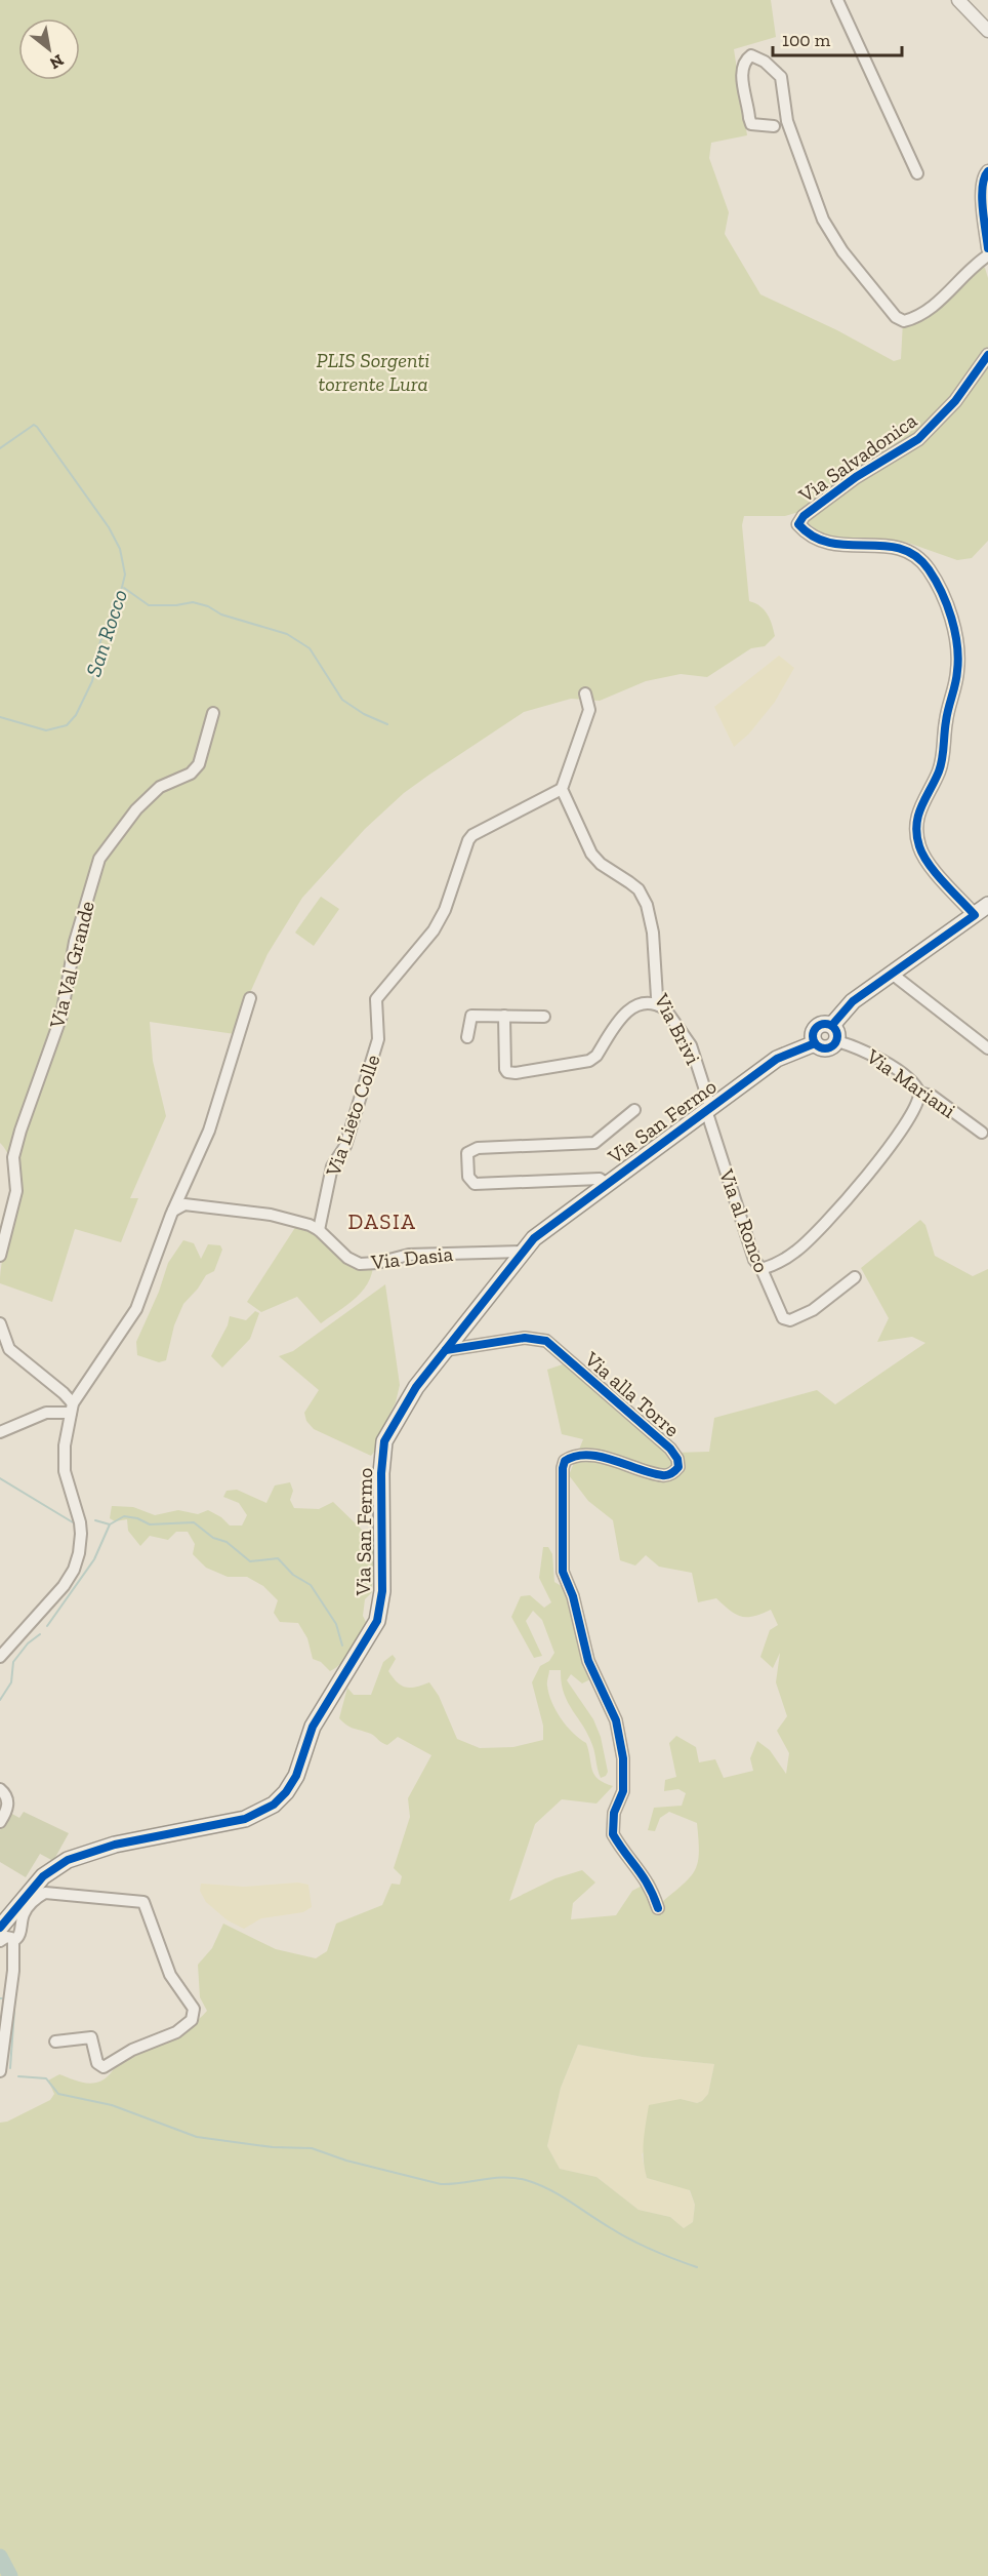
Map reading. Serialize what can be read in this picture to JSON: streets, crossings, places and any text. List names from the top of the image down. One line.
{"streets":{"main road":["Via San Fermo"],"street":["Via Salvadonica","Via Val Grande","Via Brivi","Via Mariani","Via Lieto Colle","Via al Ronco","Via Dasia","Via alla Torre"]},"crossings":[["Via Brivi","Via Lieto Colle"],["Via Brivi","Via San Fermo"],["Via Brivi","Via al Ronco"],["Via Mariani","Via San Fermo"],["Via Lieto Colle","Via Dasia"],["Via San Fermo","Via al Ronco"],["Via San Fermo","Via Dasia"],["Via San Fermo","Via alla Torre"]],"districts":["DASIA"],"water":["San Rocco"],"parks":["PLIS Sorgenti torrente Lura"],"scale_bar":"100 m","north":"bottom right"}
